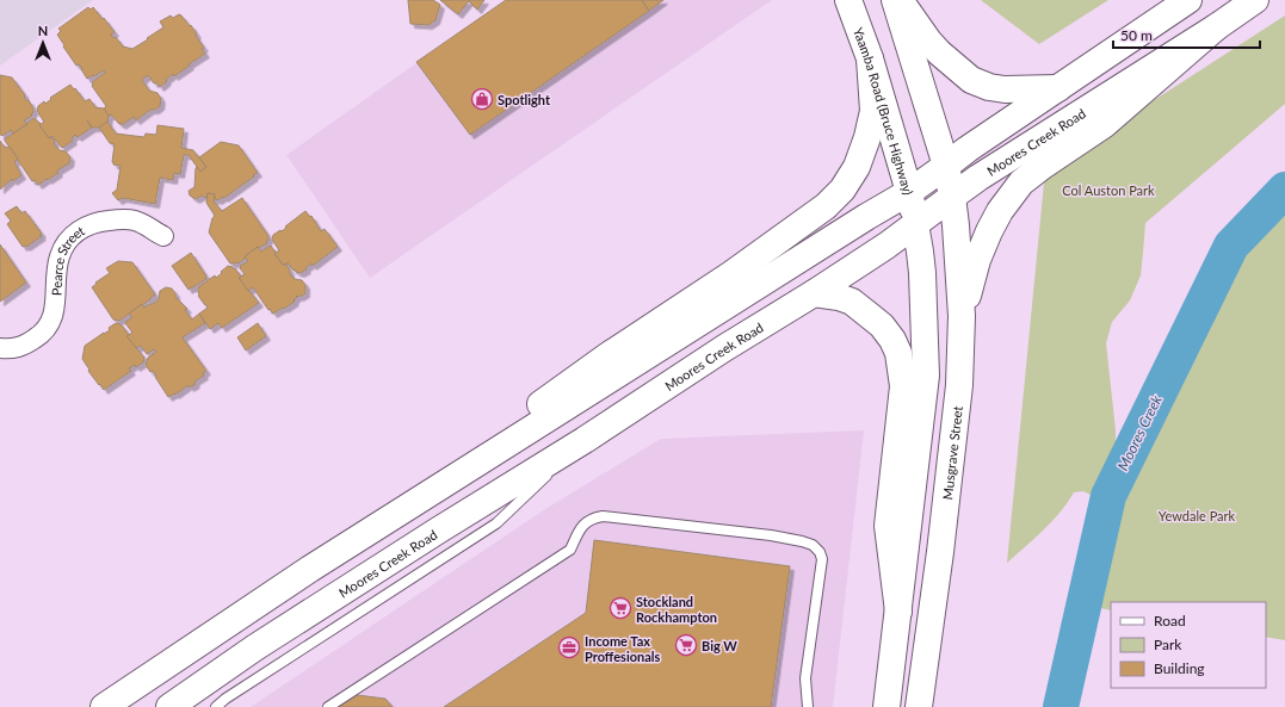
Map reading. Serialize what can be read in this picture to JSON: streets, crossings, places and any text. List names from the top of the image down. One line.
{"streets":{"main road":["Yaamba Road (Bruce Highway)","Moores Creek Road","Musgrave Street"],"street":["Pearce Street"]},"crossings":[["Yaamba Road (Bruce Highway)","Moores Creek Road"],["Moores Creek Road","Musgrave Street"]],"water":["Moores Creek"],"parks":["Col Auston Park","Yewdale Park"],"places":{"shop":["Spotlight"],"supermarket":["Stockland Rockhampton","Big W"],"office":["Income Tax Proffesionals"]},"legend":["Road","Park","Building"],"scale_bar":"50 m","north":"top"}
